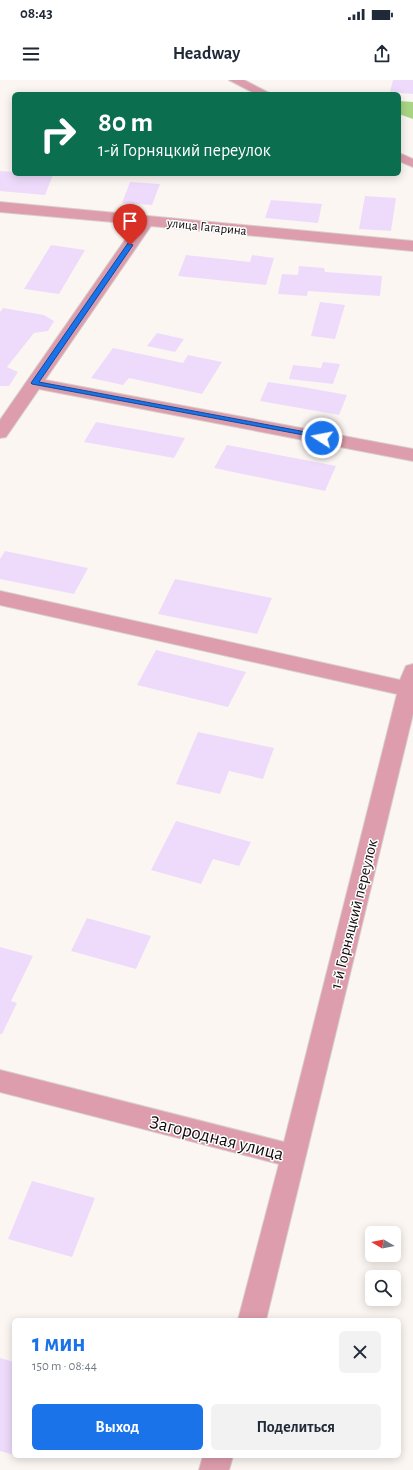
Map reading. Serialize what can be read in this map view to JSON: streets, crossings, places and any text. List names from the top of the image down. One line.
{"streets":{"street":["улица Гагарина","1-й Горняцкий переулок","Загородная улица"]},"crossings":[["1-й Горняцкий переулок","Загородная улица"]],"north":"left","page":{"status":"08:43","header":"Headway","turn":["80 m","1-й Горняцкий переулок"],"heading":["1 мин","150 m · 08:44"],"buttons":["Выход","Поделиться"]}}
